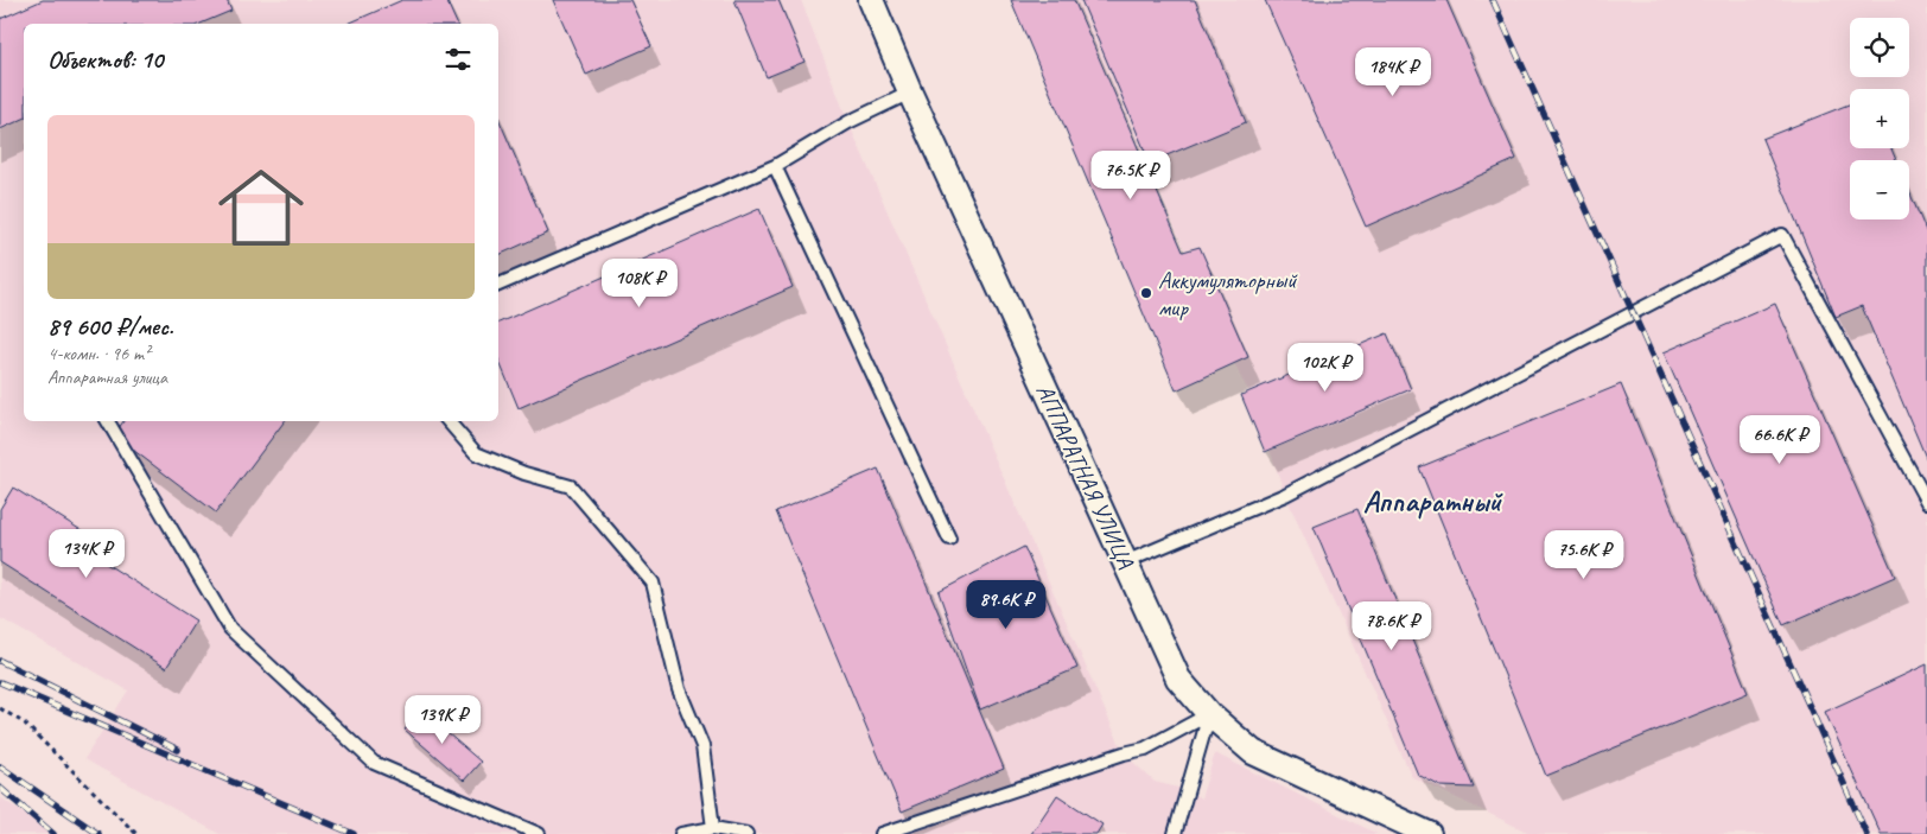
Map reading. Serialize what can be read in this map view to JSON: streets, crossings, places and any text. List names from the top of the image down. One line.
{"streets":{"street":["АППАРАТНАЯ УЛИЦА"]},"districts":["Аппаратный"],"places":["Аккумуляторный мир"],"page":{"map_buttons":["+","−"],"heading":"Объектов: 10","price":["184K ₽","76.5K ₽","108K ₽","102K ₽","66.6K ₽","134K ₽","75.6K ₽","89.6K ₽","78.6K ₽","139K ₽"],"list":[{"name":"89 600 ₽/мес.","note":"4-комн. · 96 m² · Аппаратная улица"}]}}
